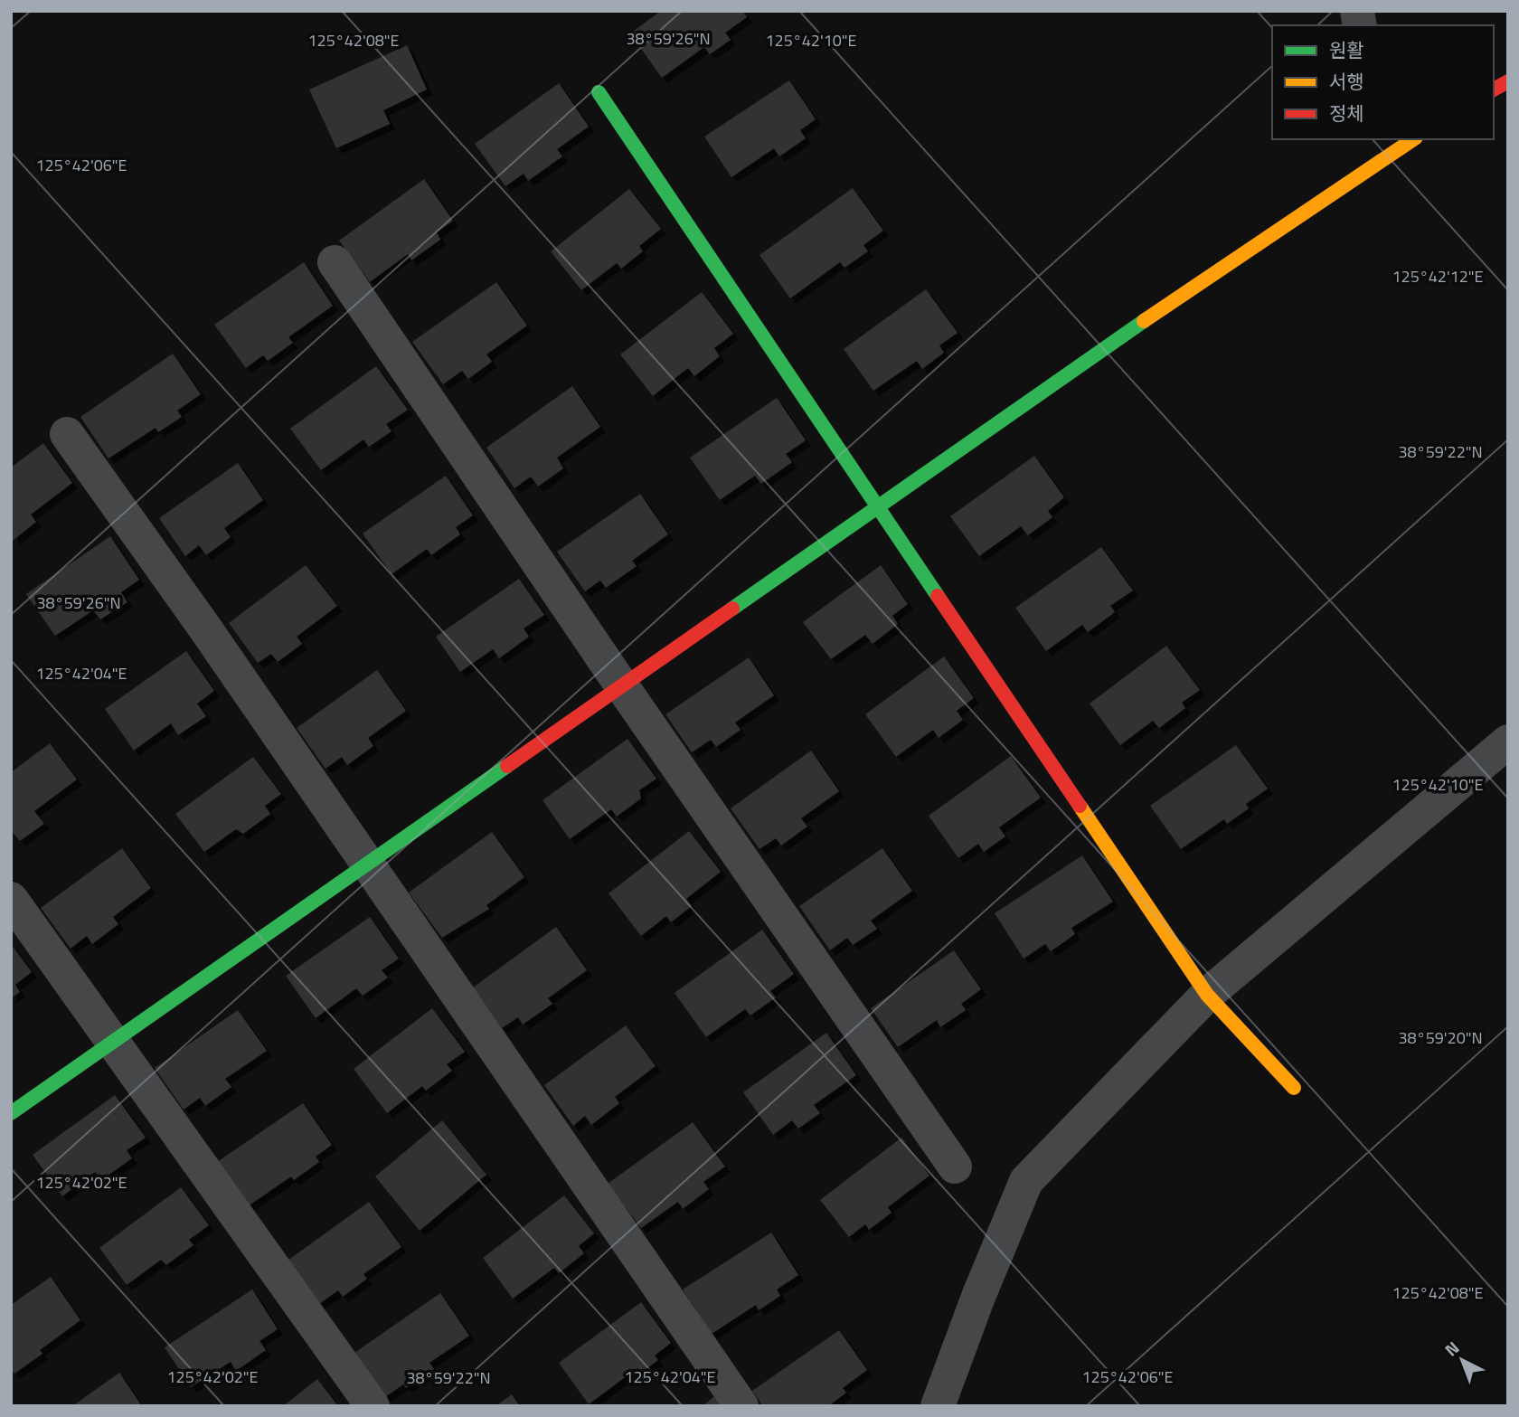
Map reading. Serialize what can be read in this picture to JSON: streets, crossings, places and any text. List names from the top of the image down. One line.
{"legend":["원활","서행","정체"],"north":"top left","coordinates":["38°59'26\"N","125°42'08\"E","125°42'10\"E","125°42'06\"E","125°42'12\"E","38°59'22\"N","125°42'04\"E","38°59'20\"N","125°42'02\"E"]}
